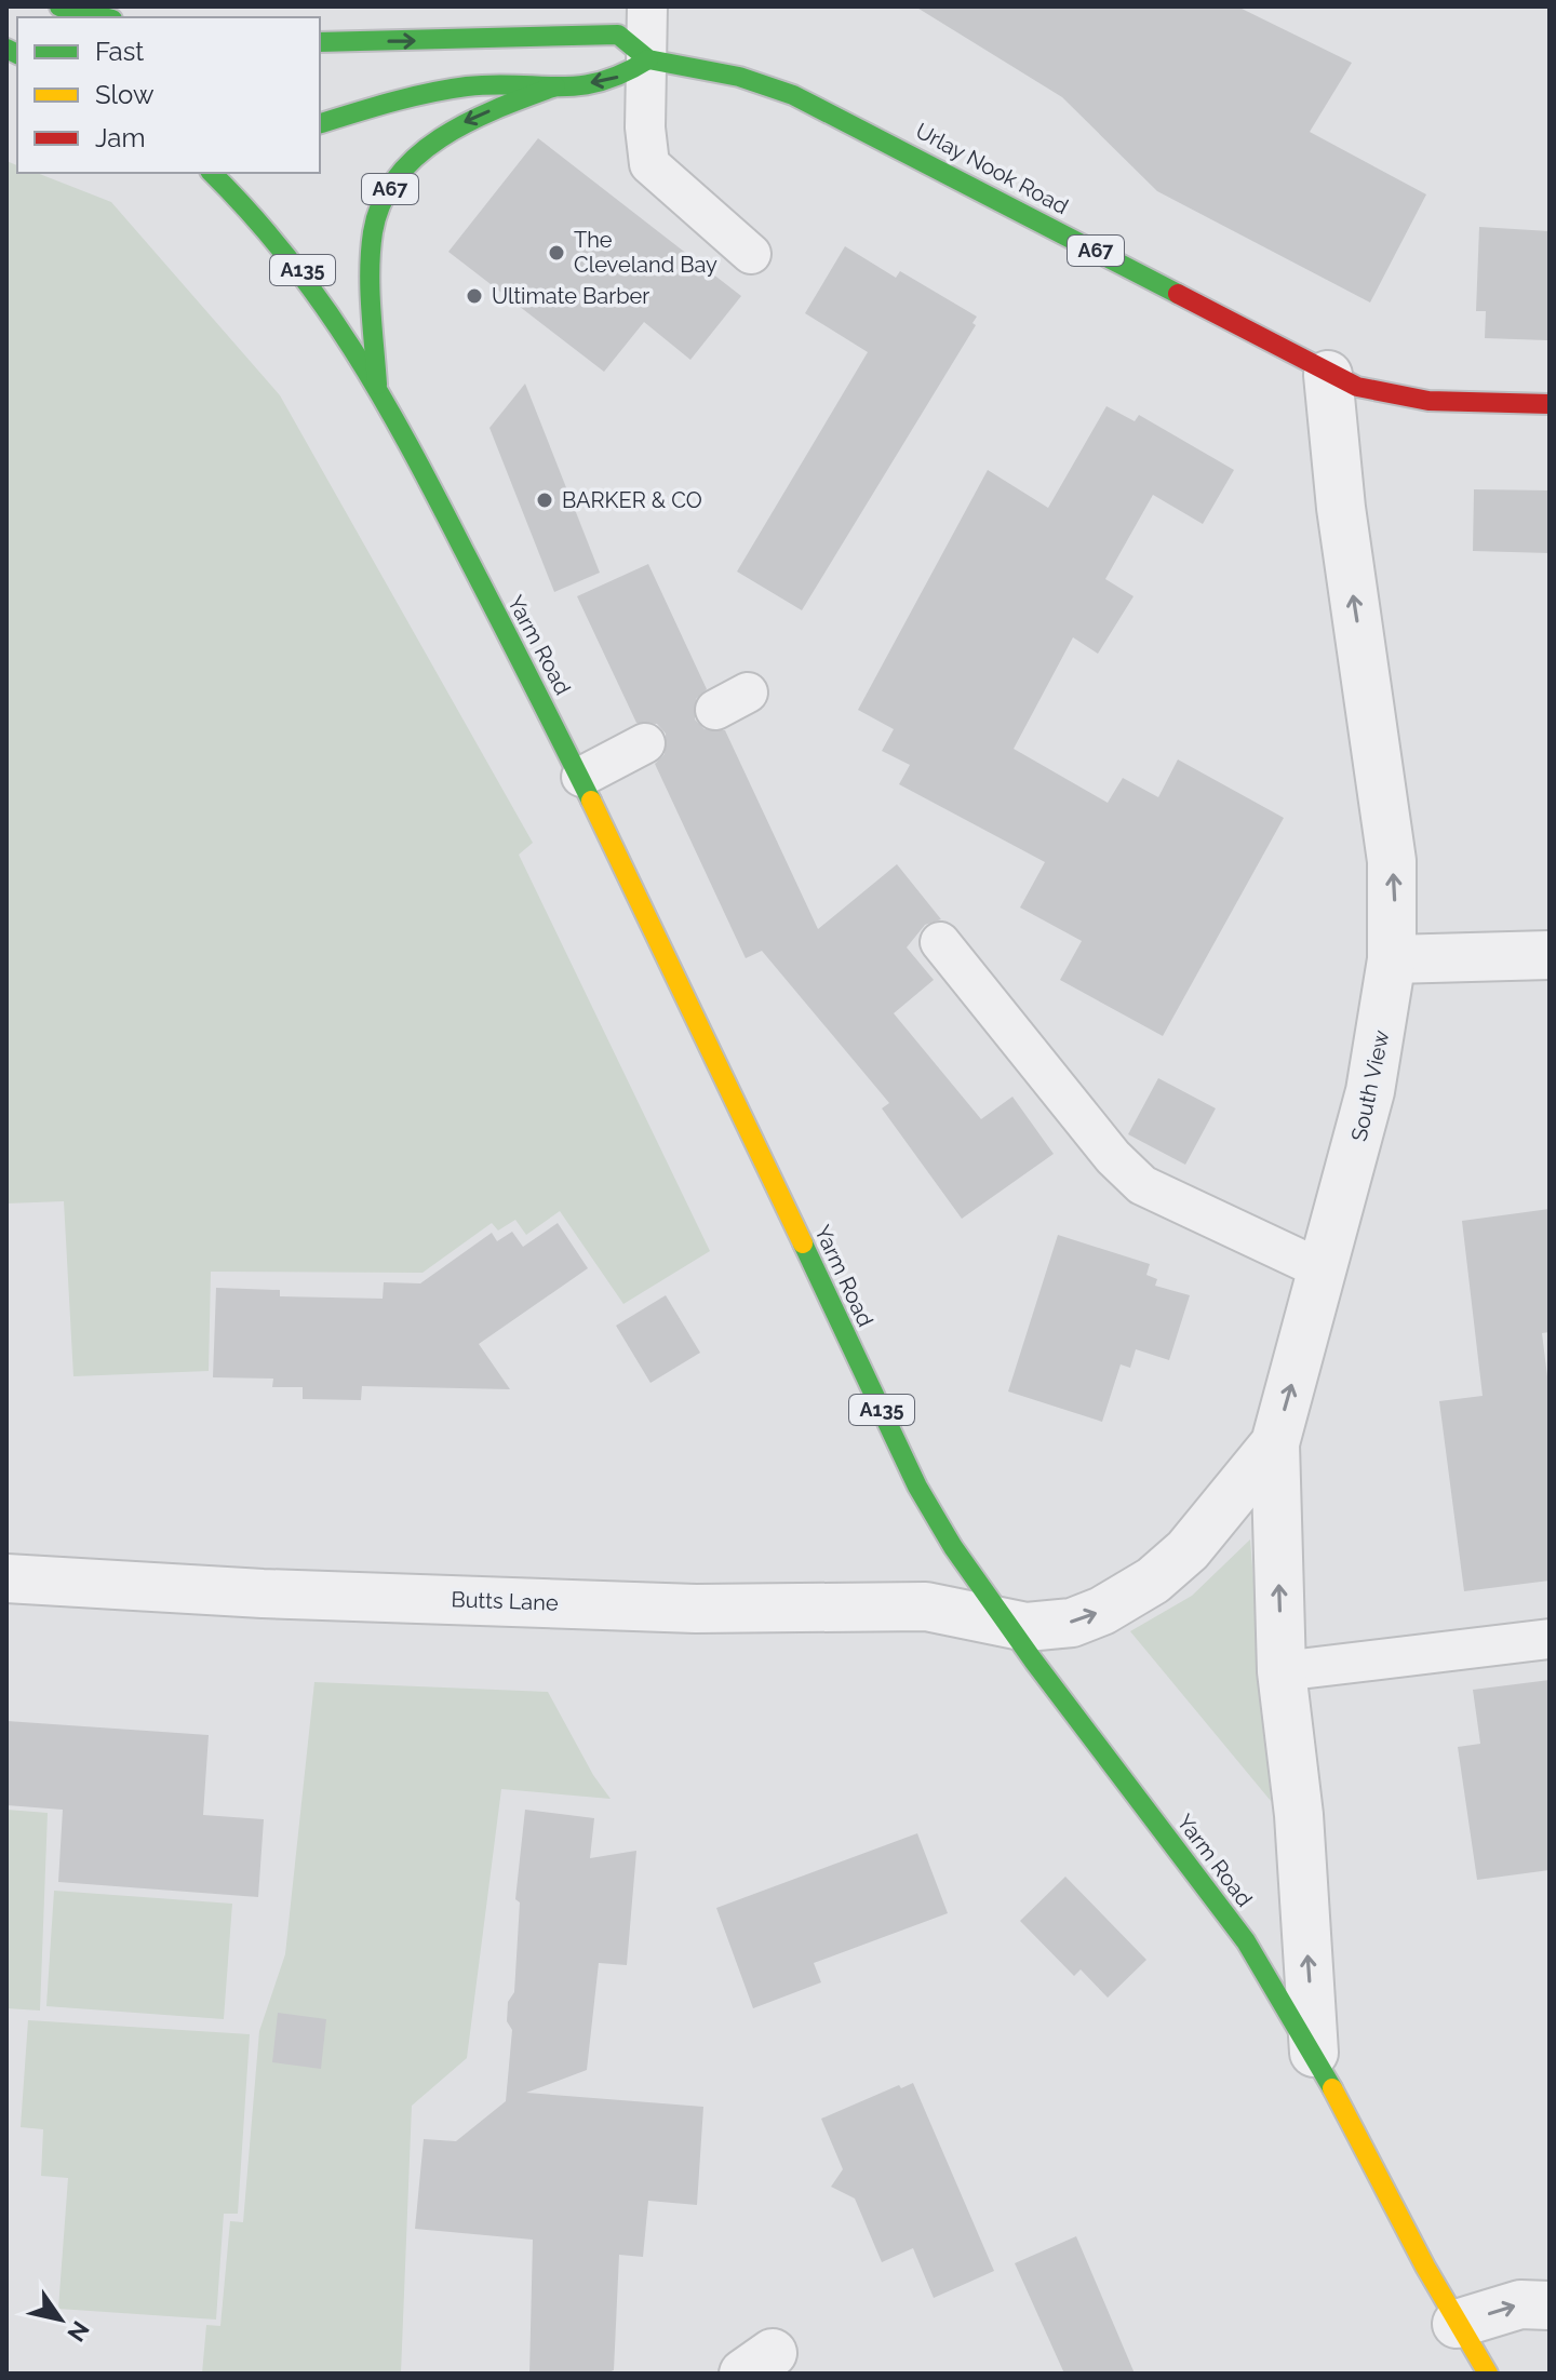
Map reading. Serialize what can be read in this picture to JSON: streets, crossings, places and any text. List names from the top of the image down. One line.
{"streets":{"main road":["Urlay Nook Road","A67","A135","Yarm Road"],"street":["South View","Butts Lane"]},"crossings":[["Urlay Nook Road","A67"],["Urlay Nook Road","South View"],["A67","Yarm Road"],["Yarm Road","South View"],["Yarm Road","Butts Lane"],["South View","Butts Lane"]],"places":["The Cleveland Bay","Ultimate Barber","BARKER & CO"],"legend":["Fast","Slow","Jam"],"north":"bottom right"}
